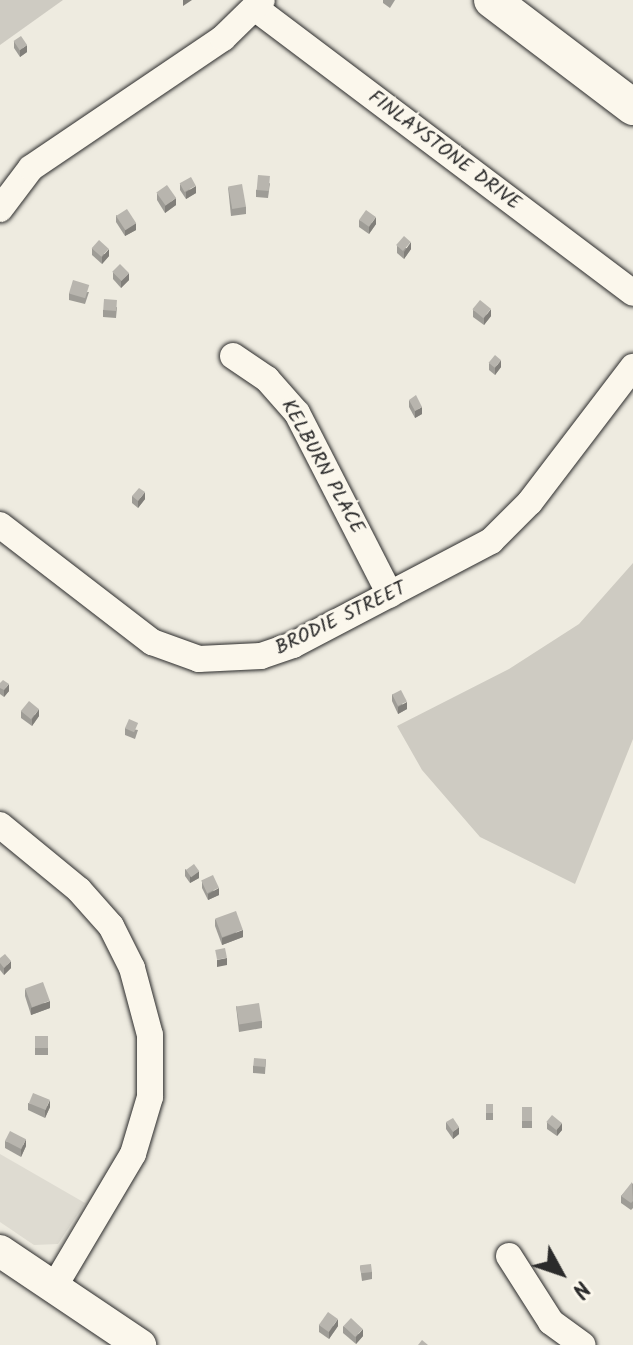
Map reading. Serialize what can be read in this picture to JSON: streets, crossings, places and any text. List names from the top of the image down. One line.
{"streets":{"street":["FINLAYSTONE DRIVE","KELBURN PLACE","BRODIE STREET"]},"crossings":[["KELBURN PLACE","BRODIE STREET"]],"north":"bottom right"}
